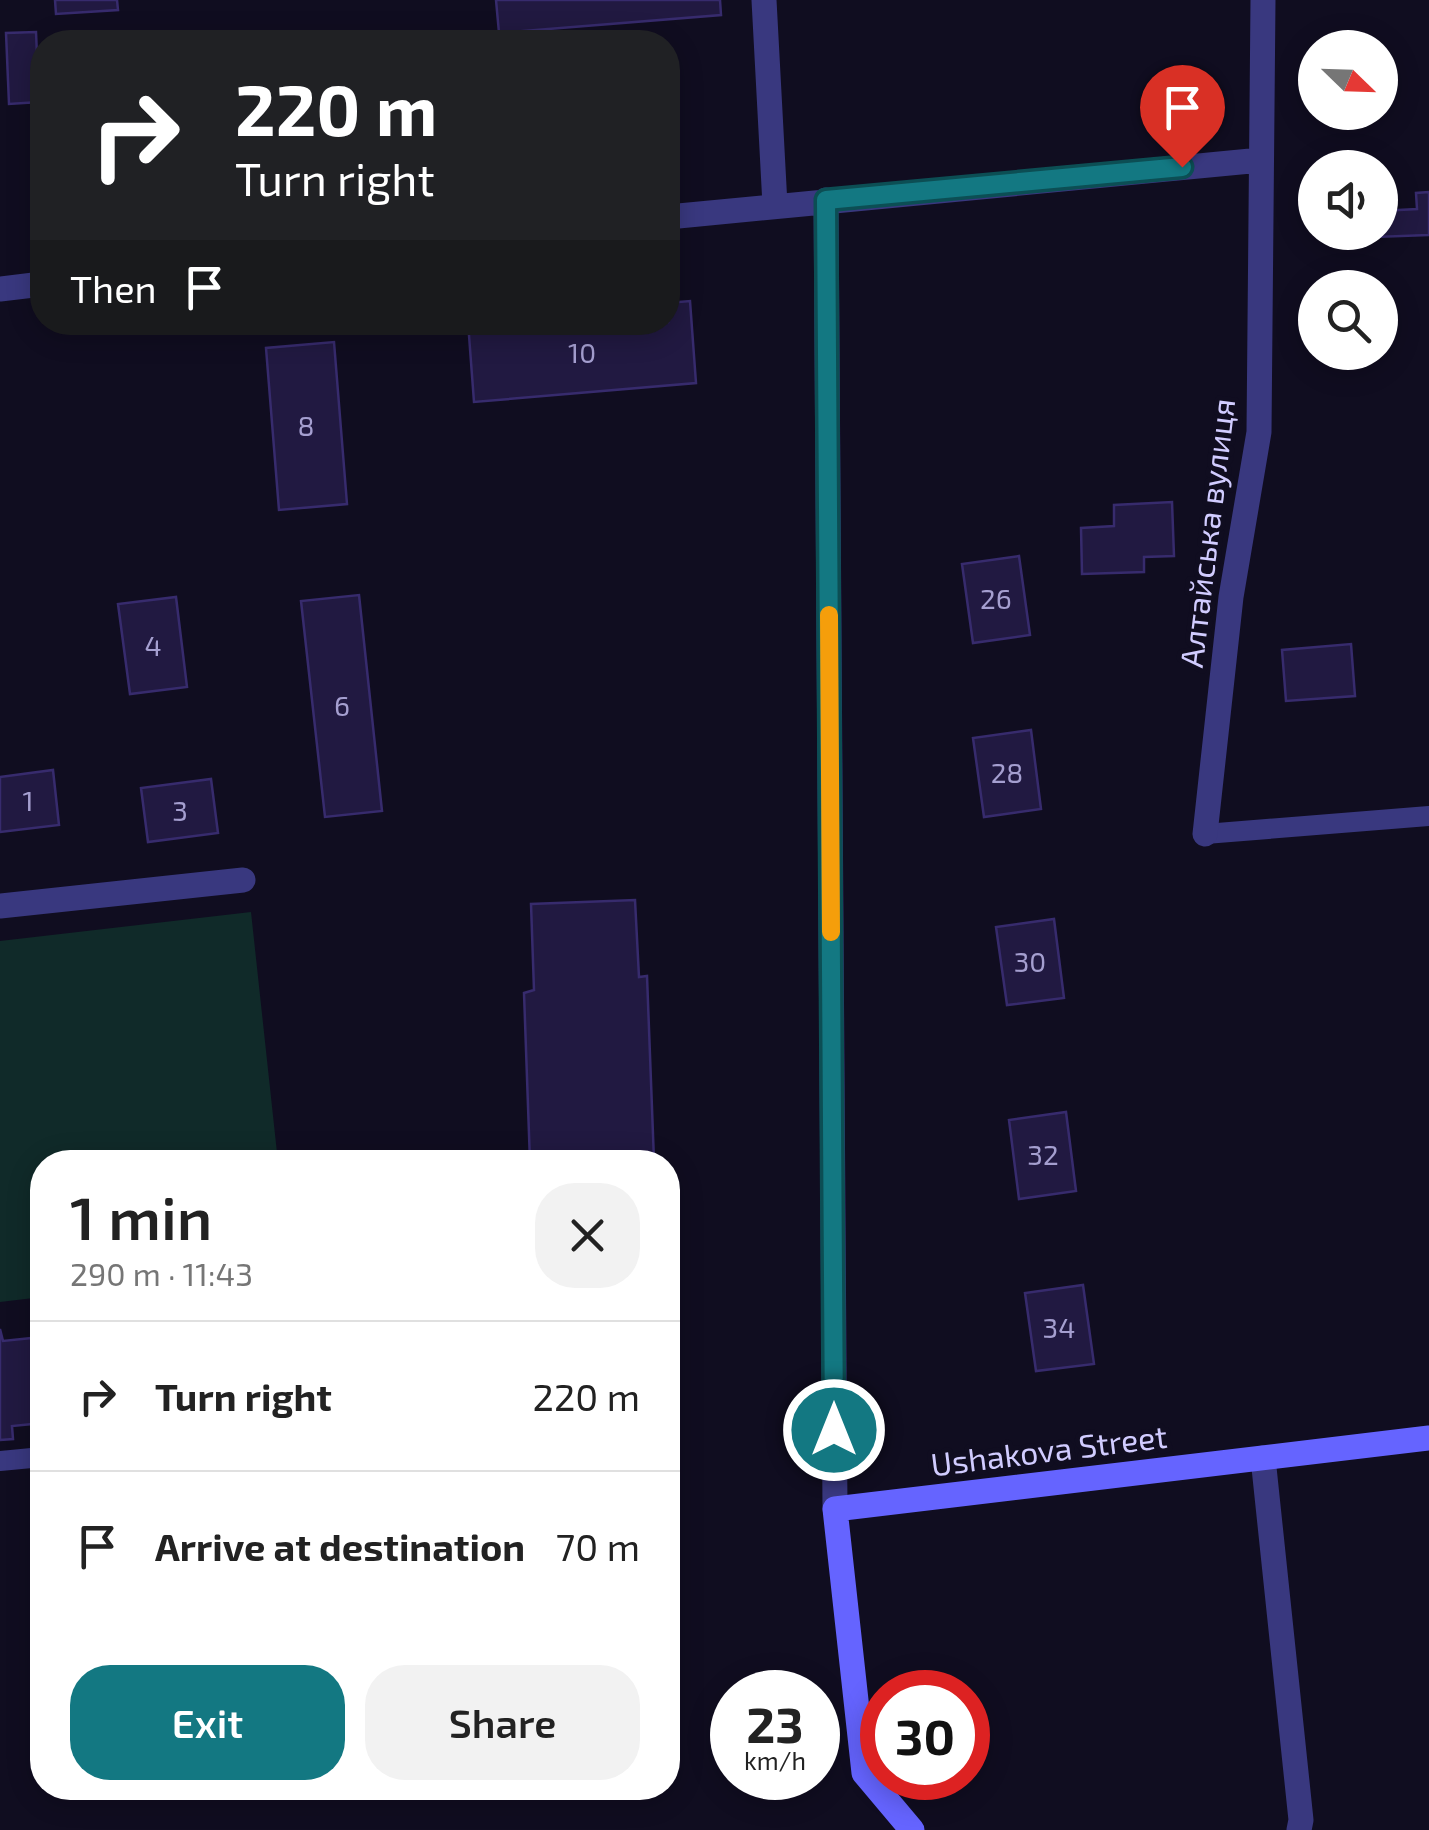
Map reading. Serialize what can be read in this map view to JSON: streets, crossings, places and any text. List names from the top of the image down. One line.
{"streets":{"street":["Алтайська вулиця","Ushakova Street"]},"house_numbers":["10","8","26","4","6","28","1","3","30","32","34"],"north":"bottom right","page":{"turn":["220 m","Turn right"],"then":"Then","heading":["1 min","290 m · 11:43"],"list":[{"name":"Turn right","value":"220 m"},{"name":"Arrive at destination","value":"70 m"}],"buttons":["Exit","Share"],"speed":"23 km/h","limit":"30"}}
